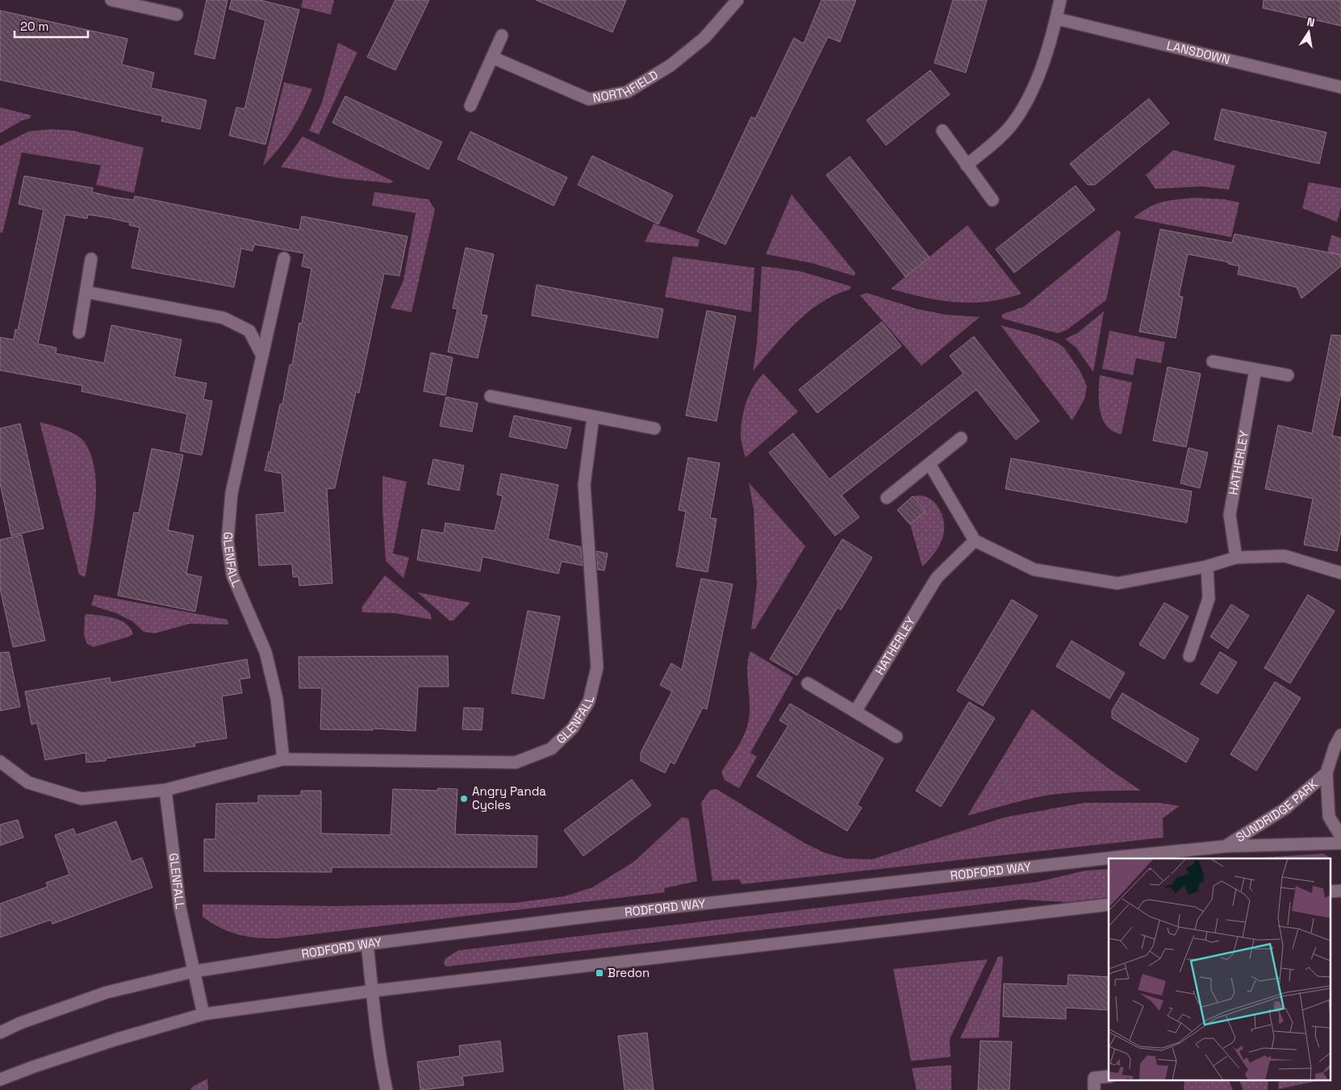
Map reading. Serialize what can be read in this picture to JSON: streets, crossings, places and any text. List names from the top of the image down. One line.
{"streets":{"street":["LANSDOWN","NORTHFIELD","HATHERLEY","GLENFALL","SUNDRIDGE PARK","RODFORD WAY"]},"crossings":[["GLENFALL","RODFORD WAY"],["SUNDRIDGE PARK","RODFORD WAY"]],"places":{"other":["Angry Panda Cycles"],"transit":["Bredon"]},"scale_bar":"20 m","north":"top"}
